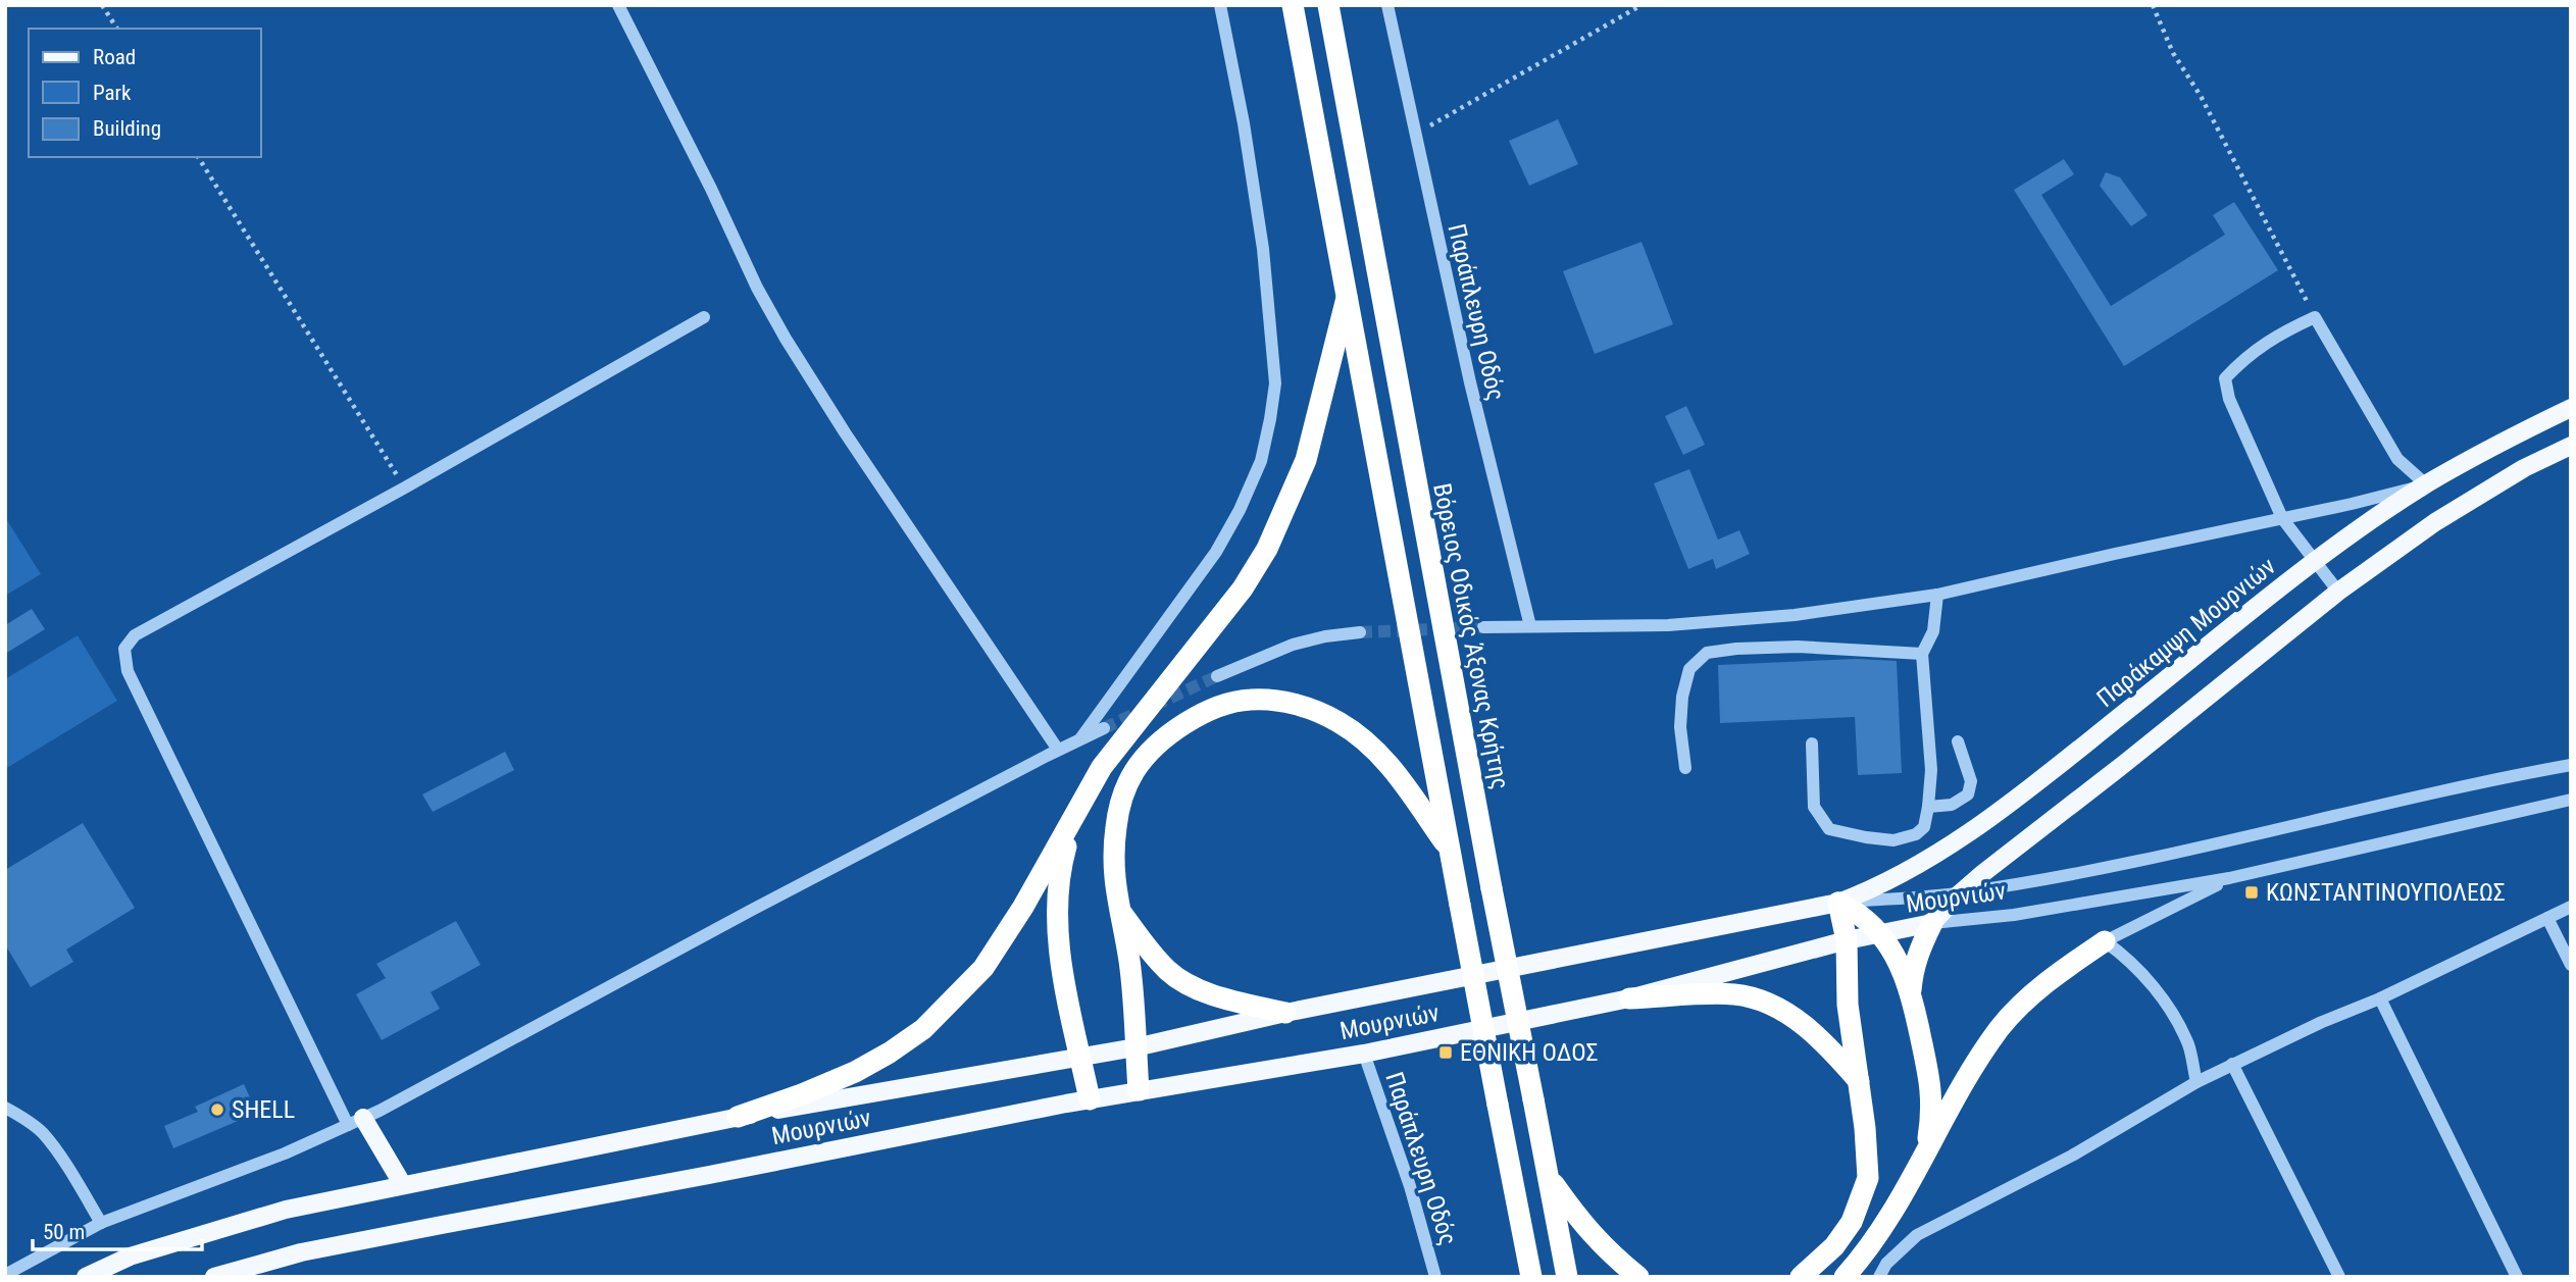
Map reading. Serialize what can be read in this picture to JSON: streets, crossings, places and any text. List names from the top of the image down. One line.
{"streets":{"highway":["Βόρειος Οδικός Άξονας Κρήτης"],"main road":["Παράκαμψη Μουρνιών","Μουρνιών"],"street":["Παράπλευρη Οδός"]},"crossings":[["Παράπλευρη Οδός","Μουρνιών"],["Παράκαμψη Μουρνιών","Μουρνιών"]],"places":{"transit":["ΚΩΝΣΤΑΝΤΙΝΟΥΠΟΛΕΩΣ","ΕΘΝΙΚΗ ΟΔΟΣ"],"other":["SHELL"]},"legend":["Road","Park","Building"],"scale_bar":"50 m"}
